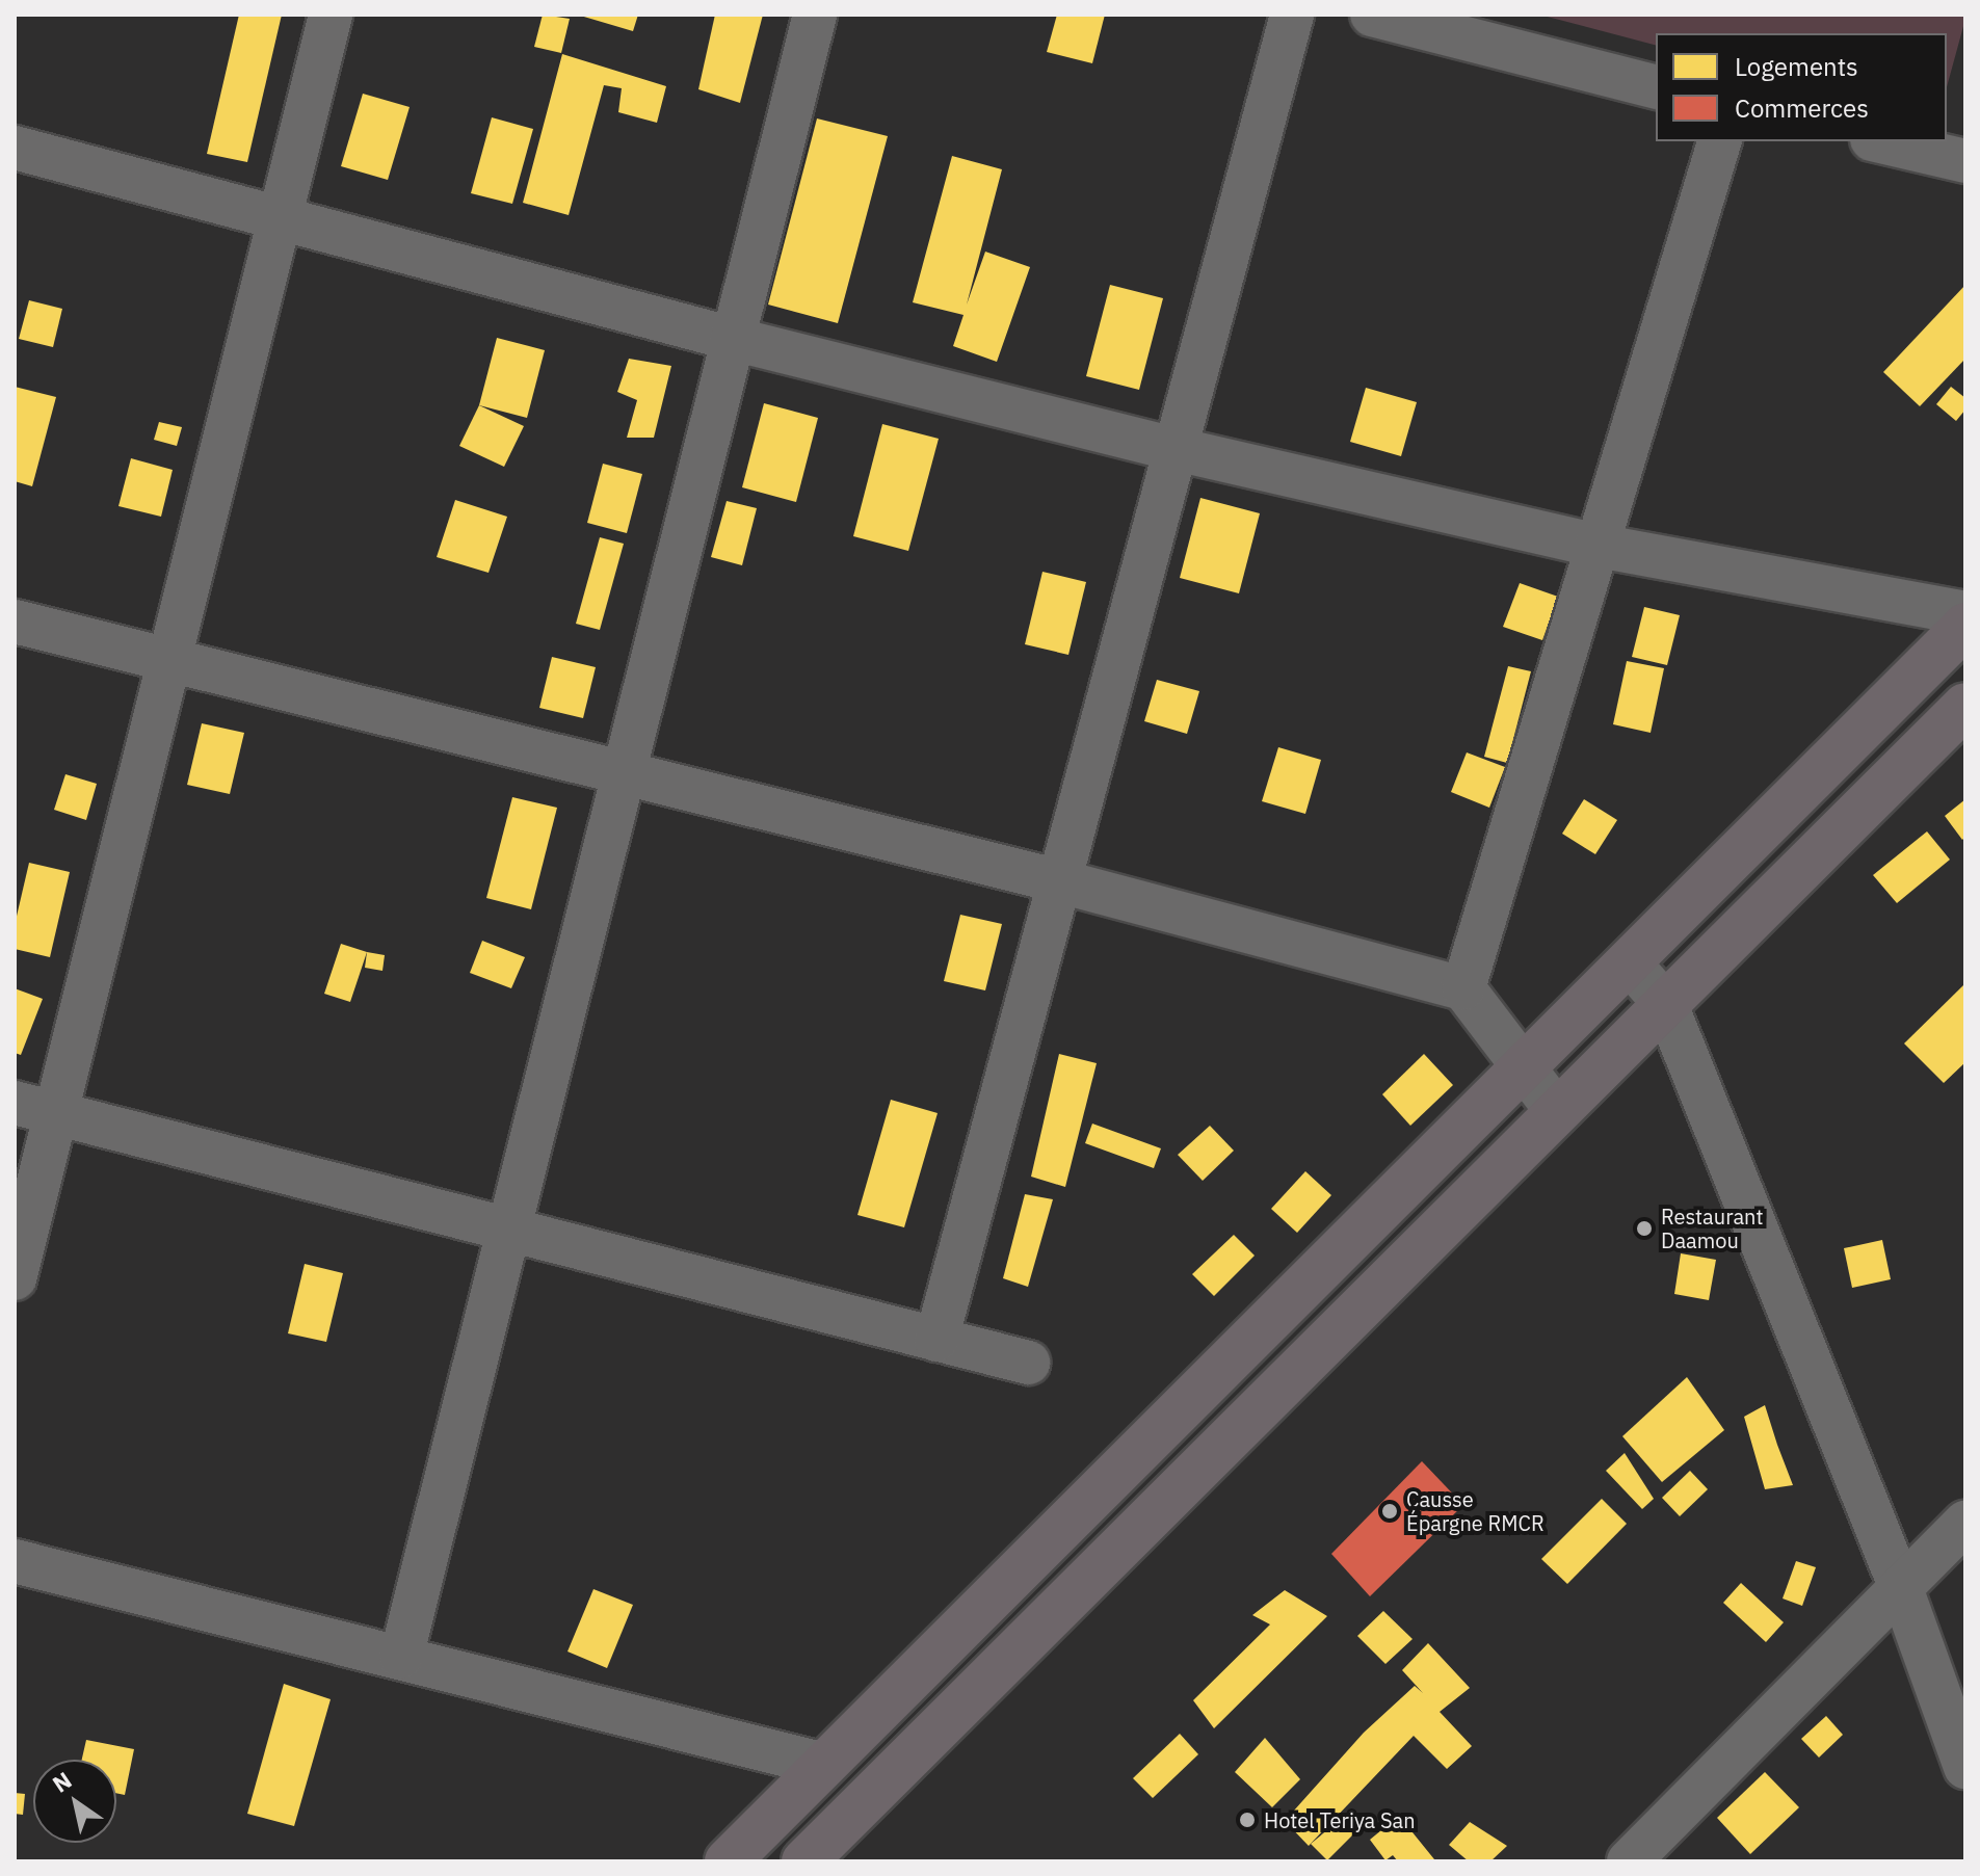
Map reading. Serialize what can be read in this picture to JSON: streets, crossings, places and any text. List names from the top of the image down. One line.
{"places":["Restaurant Daamou","Causse Épargne RMCR","Hotel Teriya San"],"legend":["Logements","Commerces"],"north":"top left"}
